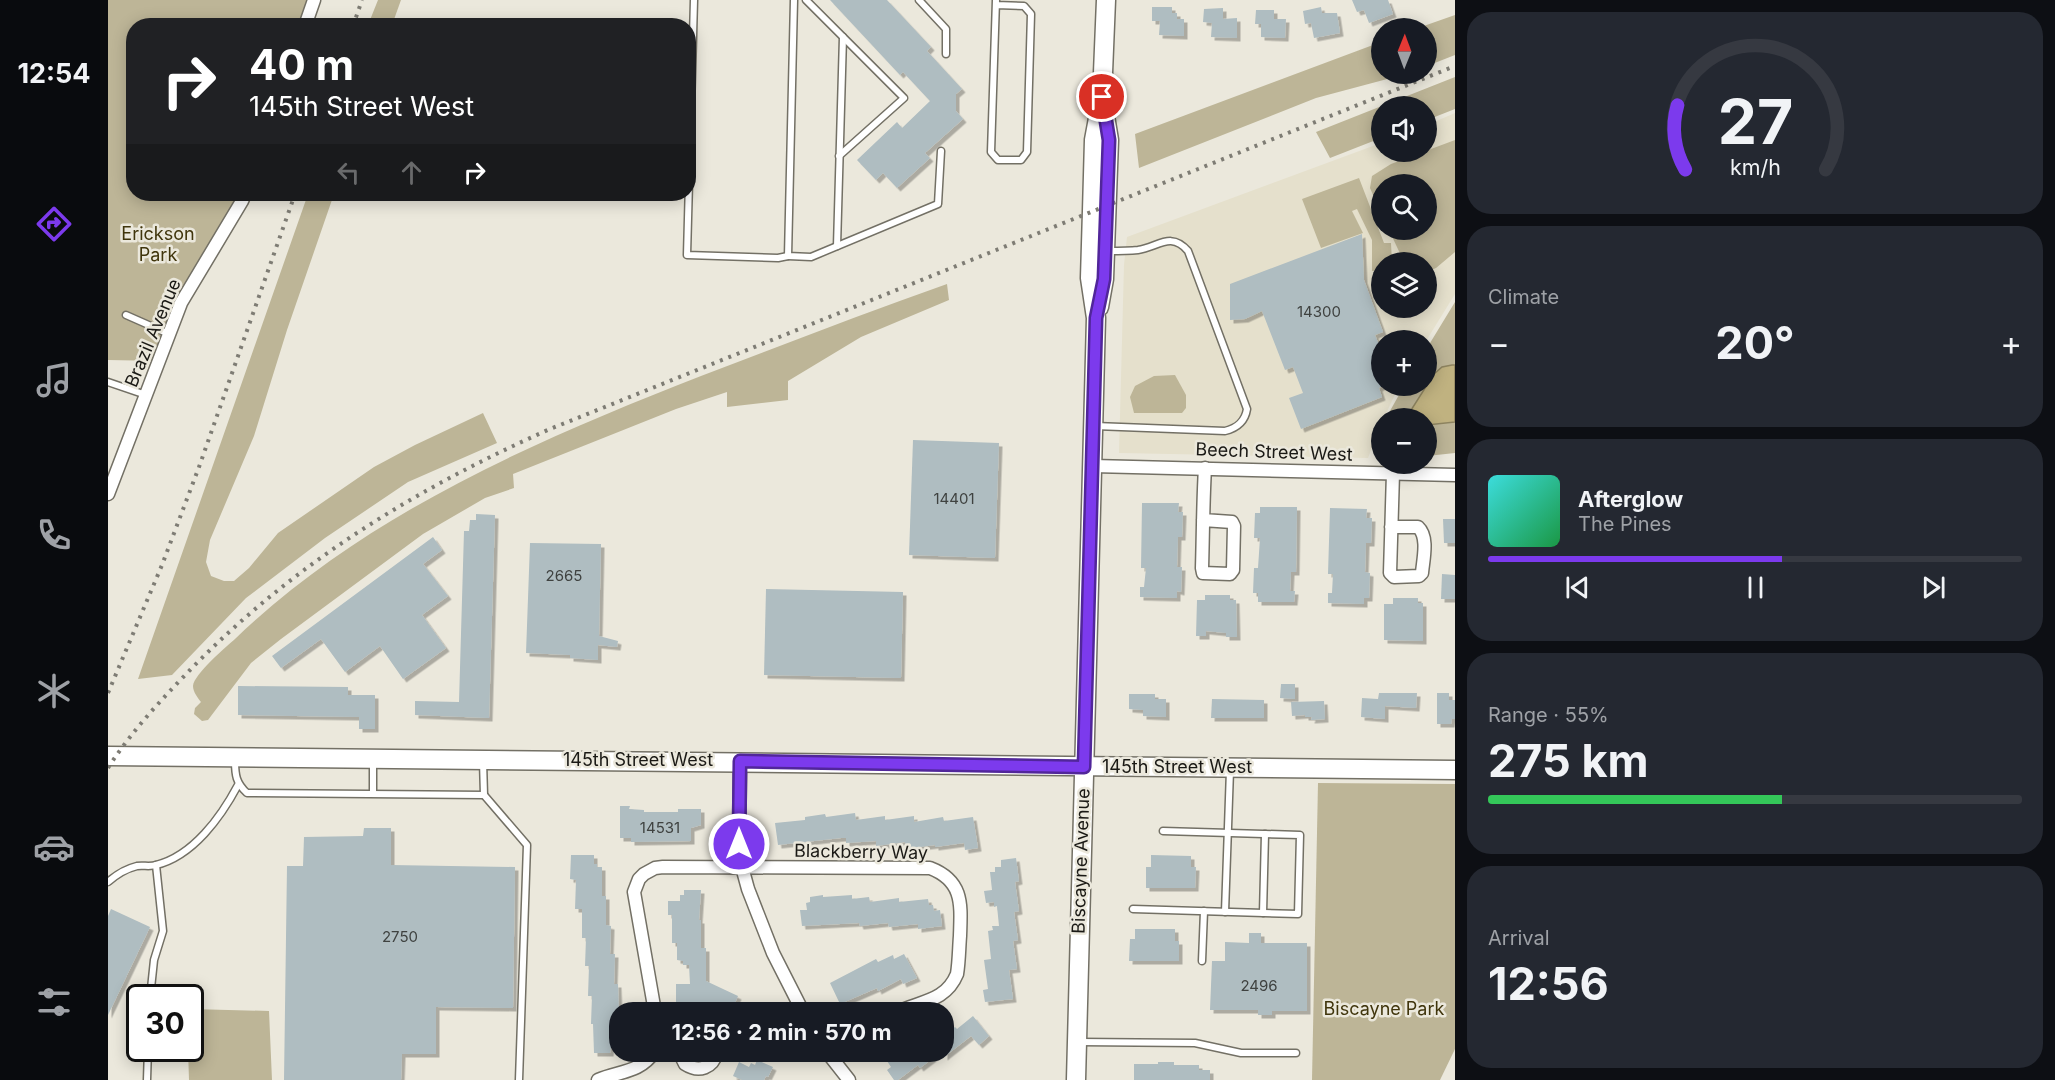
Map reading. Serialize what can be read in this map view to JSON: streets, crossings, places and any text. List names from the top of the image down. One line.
{"streets":{"street":["Brazil Avenue","Beech Street West","145th Street West","Blackberry Way","Biscayne Avenue"]},"crossings":[["Beech Street West","Biscayne Avenue"],["145th Street West","Biscayne Avenue"]],"parks":["Erickson Park","Biscayne Park"],"house_numbers":["14300","14401","2665","14531","2750","2496"],"north":"top","page":{"tabs":"12:54","map_buttons":["+","−"],"turn":["40 m","145th Street West"],"tile":["Climate",["Range · 55%","275 km"],["Arrival","12:56"]],"heat":["−","20°","+"],"song":["Afterglow","The Pines"],"limit":"30","trip":"12:56 · 2 min · 570 m","gauge":["27","km/h"]}}
